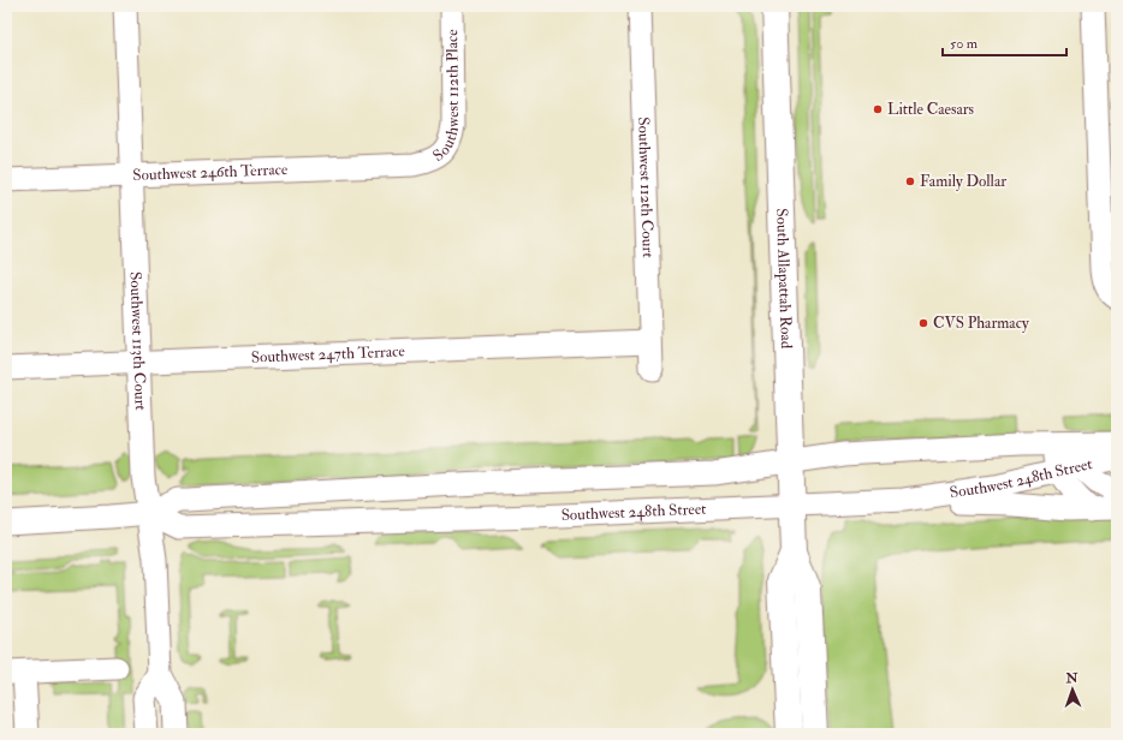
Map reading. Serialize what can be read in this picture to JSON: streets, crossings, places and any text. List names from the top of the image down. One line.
{"streets":{"main road":["South Allapattah Road"],"street":["Southwest 112th Place","Southwest 246th Terrace","Southwest 112th Court","Southwest 113th Court","Southwest 247th Terrace","Southwest 248th Street"]},"crossings":[["Southwest 112th Place","Southwest 246th Terrace"],["Southwest 246th Terrace","Southwest 113th Court"],["Southwest 112th Court","Southwest 247th Terrace"],["South Allapattah Road","Southwest 248th Street"],["Southwest 113th Court","Southwest 247th Terrace"],["Southwest 113th Court","Southwest 248th Street"]],"places":["Little Caesars","Family Dollar","CVS Pharmacy"],"scale_bar":"50 m","north":"top"}
